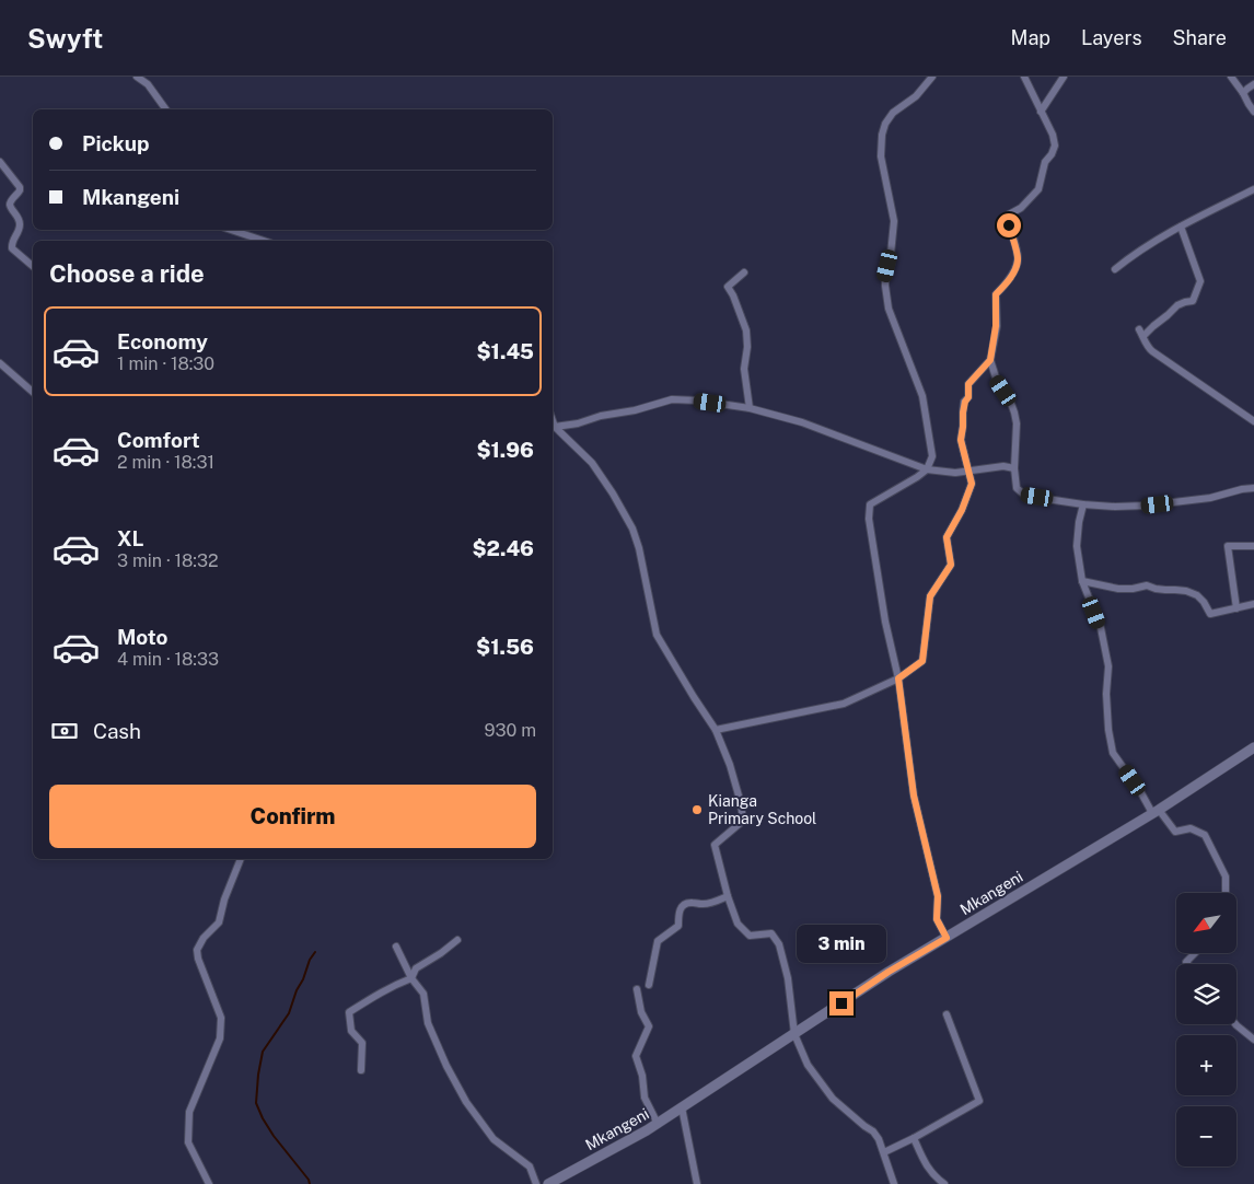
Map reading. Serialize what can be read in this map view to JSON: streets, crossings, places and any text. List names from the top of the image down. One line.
{"streets":{"street":["Mkangeni"]},"places":["Kianga Primary School"],"north":"bottom left","page":{"header":"Swyft","nav":["Map","Layers","Share"],"banner":["Pickup","Mkangeni"],"heading":"Choose a ride","list":[{"name":"Economy","note":"1 min · 18:30","value":"$1.45"},{"name":"Comfort","note":"2 min · 18:31","value":"$1.96"},{"name":"XL","note":"3 min · 18:32","value":"$2.46"},{"name":"Moto","note":"4 min · 18:33","value":"$1.56"}],"pay":["Cash","930 m"],"buttons":"Confirm","map_buttons":["+","−"],"bubble":"3 min"}}
